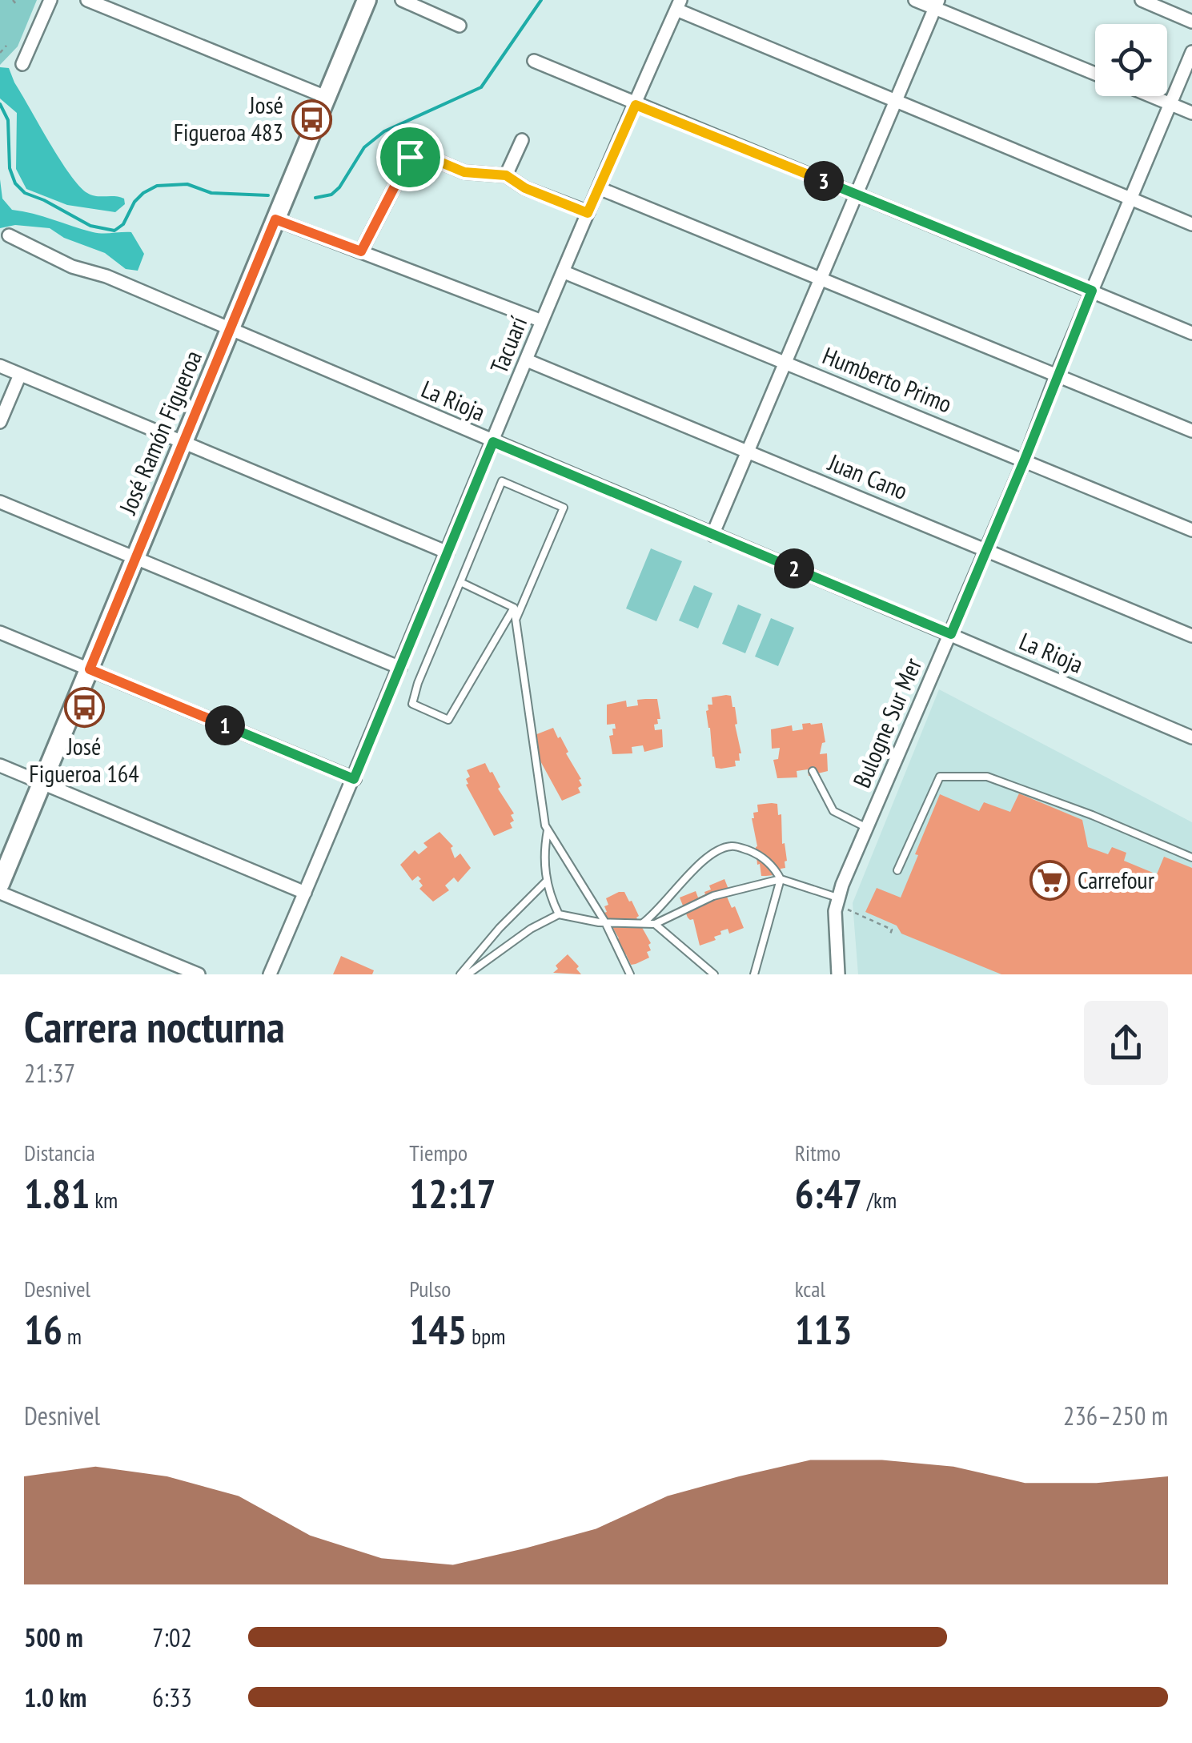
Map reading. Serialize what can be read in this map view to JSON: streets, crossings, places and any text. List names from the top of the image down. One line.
{"streets":{"main road":["José Ramón Figueroa"],"street":["Tacuarí","Humberto Primo","La Rioja","Juan Cano","Bulogne Sur Mer"]},"crossings":[["Tacuarí","Humberto Primo"],["Tacuarí","La Rioja"],["Tacuarí","Juan Cano"],["Humberto Primo","Bulogne Sur Mer"],["La Rioja","José Ramón Figueroa"],["La Rioja","Bulogne Sur Mer"],["Juan Cano","Bulogne Sur Mer"]],"places":{"bus stop":["José Figueroa 483","José Figueroa 164"],"supermarket":["Carrefour"]},"page":{"pins":["3","2","1"],"heading":["Carrera nocturna","21:37"],"stats":[["Distancia","1.81 km"],["Tiempo","12:17"],["Ritmo","6:47 /km"],["Desnivel","16 m"],["Pulso","145 bpm"],["kcal","113"]],"chart":["Desnivel","236–250 m"],"list":[{"name":"500 m","note":"7:02"},{"name":"1.0 km","note":"6:33"}]}}
